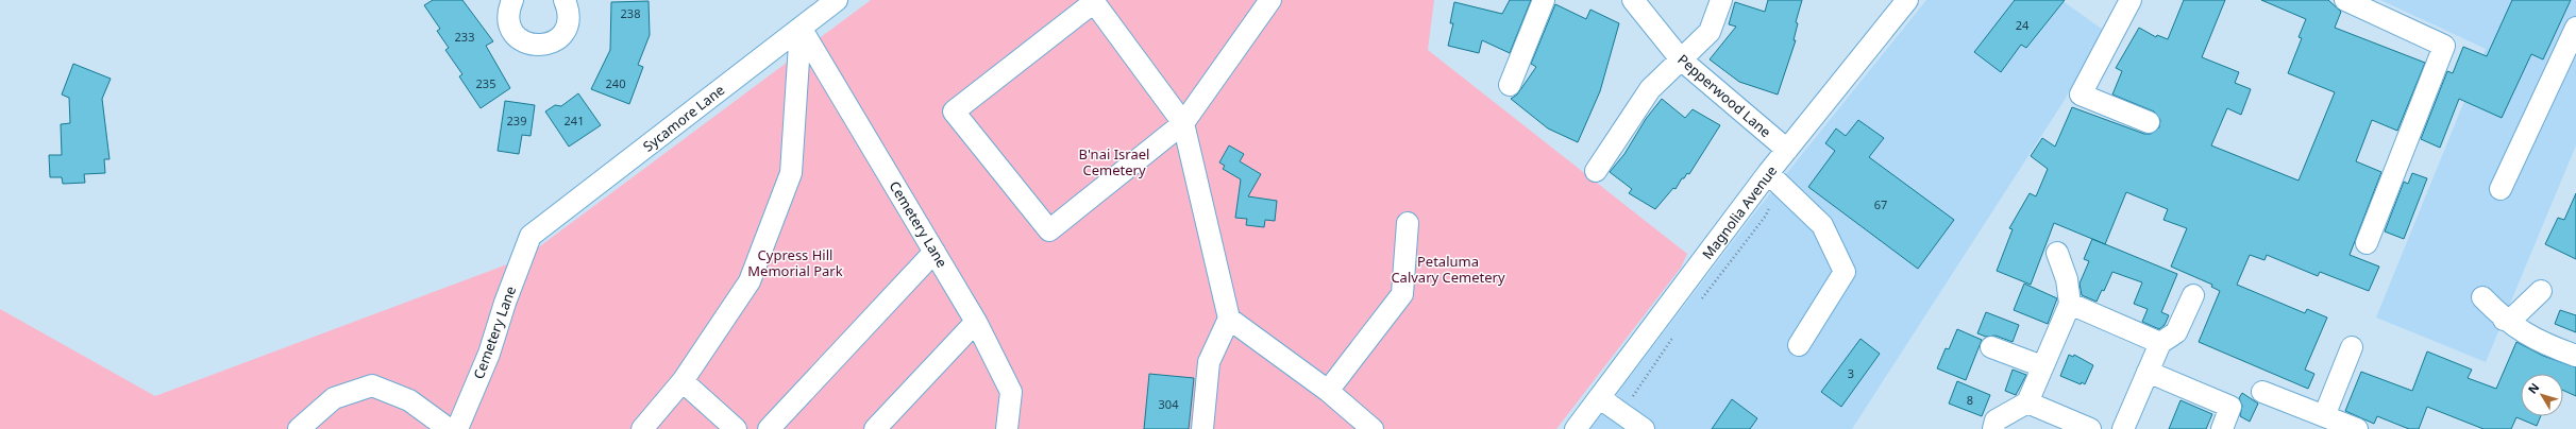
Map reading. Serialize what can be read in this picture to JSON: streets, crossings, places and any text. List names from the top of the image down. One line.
{"streets":{"street":["Pepperwood Lane","Sycamore Lane","Magnolia Avenue","Cemetery Lane"]},"crossings":[["Pepperwood Lane","Magnolia Avenue"],["Sycamore Lane","Cemetery Lane"]],"parks":["B'nai Israel Cemetery","Cypress Hill Memorial Park","Petaluma Calvary Cemetery"],"house_numbers":["238","24","233","235","240","239","241","67","3","8","304"],"north":"top left"}
